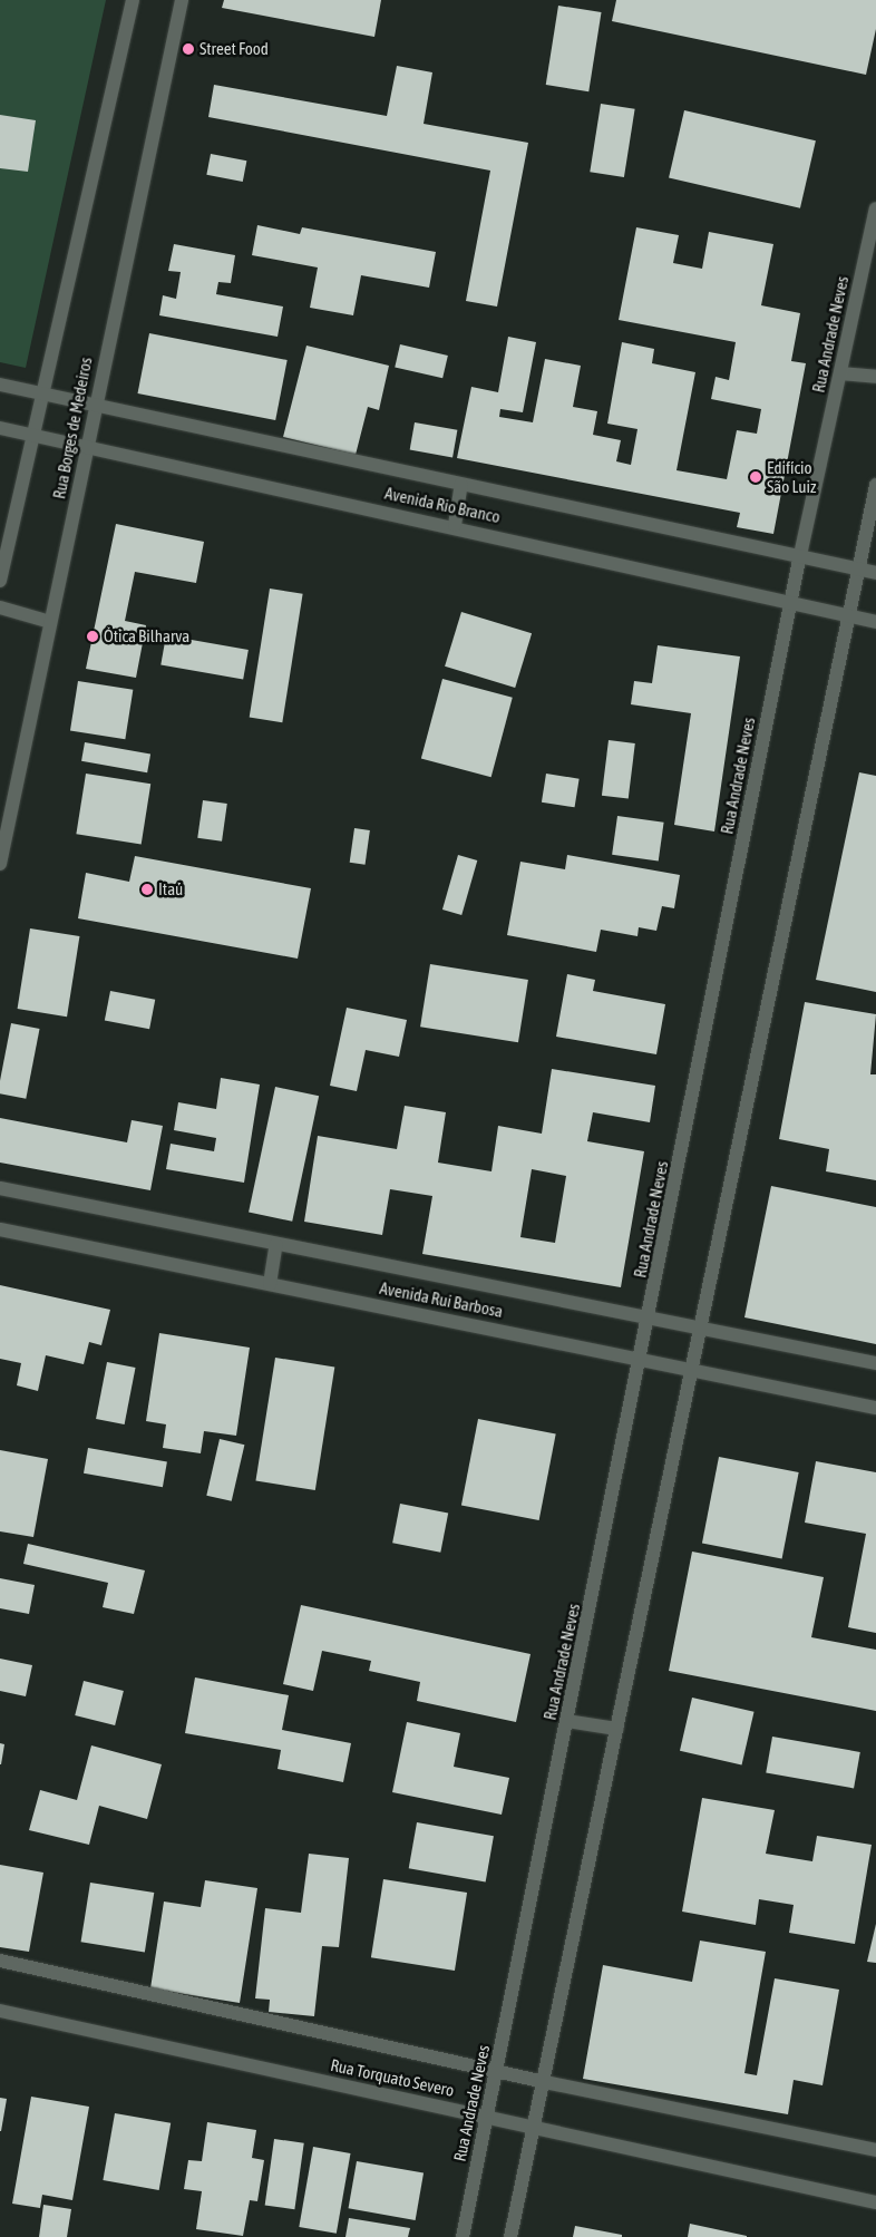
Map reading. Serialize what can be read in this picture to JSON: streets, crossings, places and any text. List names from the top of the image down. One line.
{"streets":{"street":["Rua Andrade Neves","Rua Borges de Medeiros","Avenida Rio Branco","Avenida Rui Barbosa","Rua Torquato Severo"]},"crossings":[["Rua Andrade Neves","Avenida Rio Branco"],["Rua Andrade Neves","Avenida Rui Barbosa"],["Rua Andrade Neves","Rua Torquato Severo"],["Rua Borges de Medeiros","Avenida Rio Branco"]],"places":["Street Food","Edifício São Luiz","Ótica Bilharva","Itaú"]}
